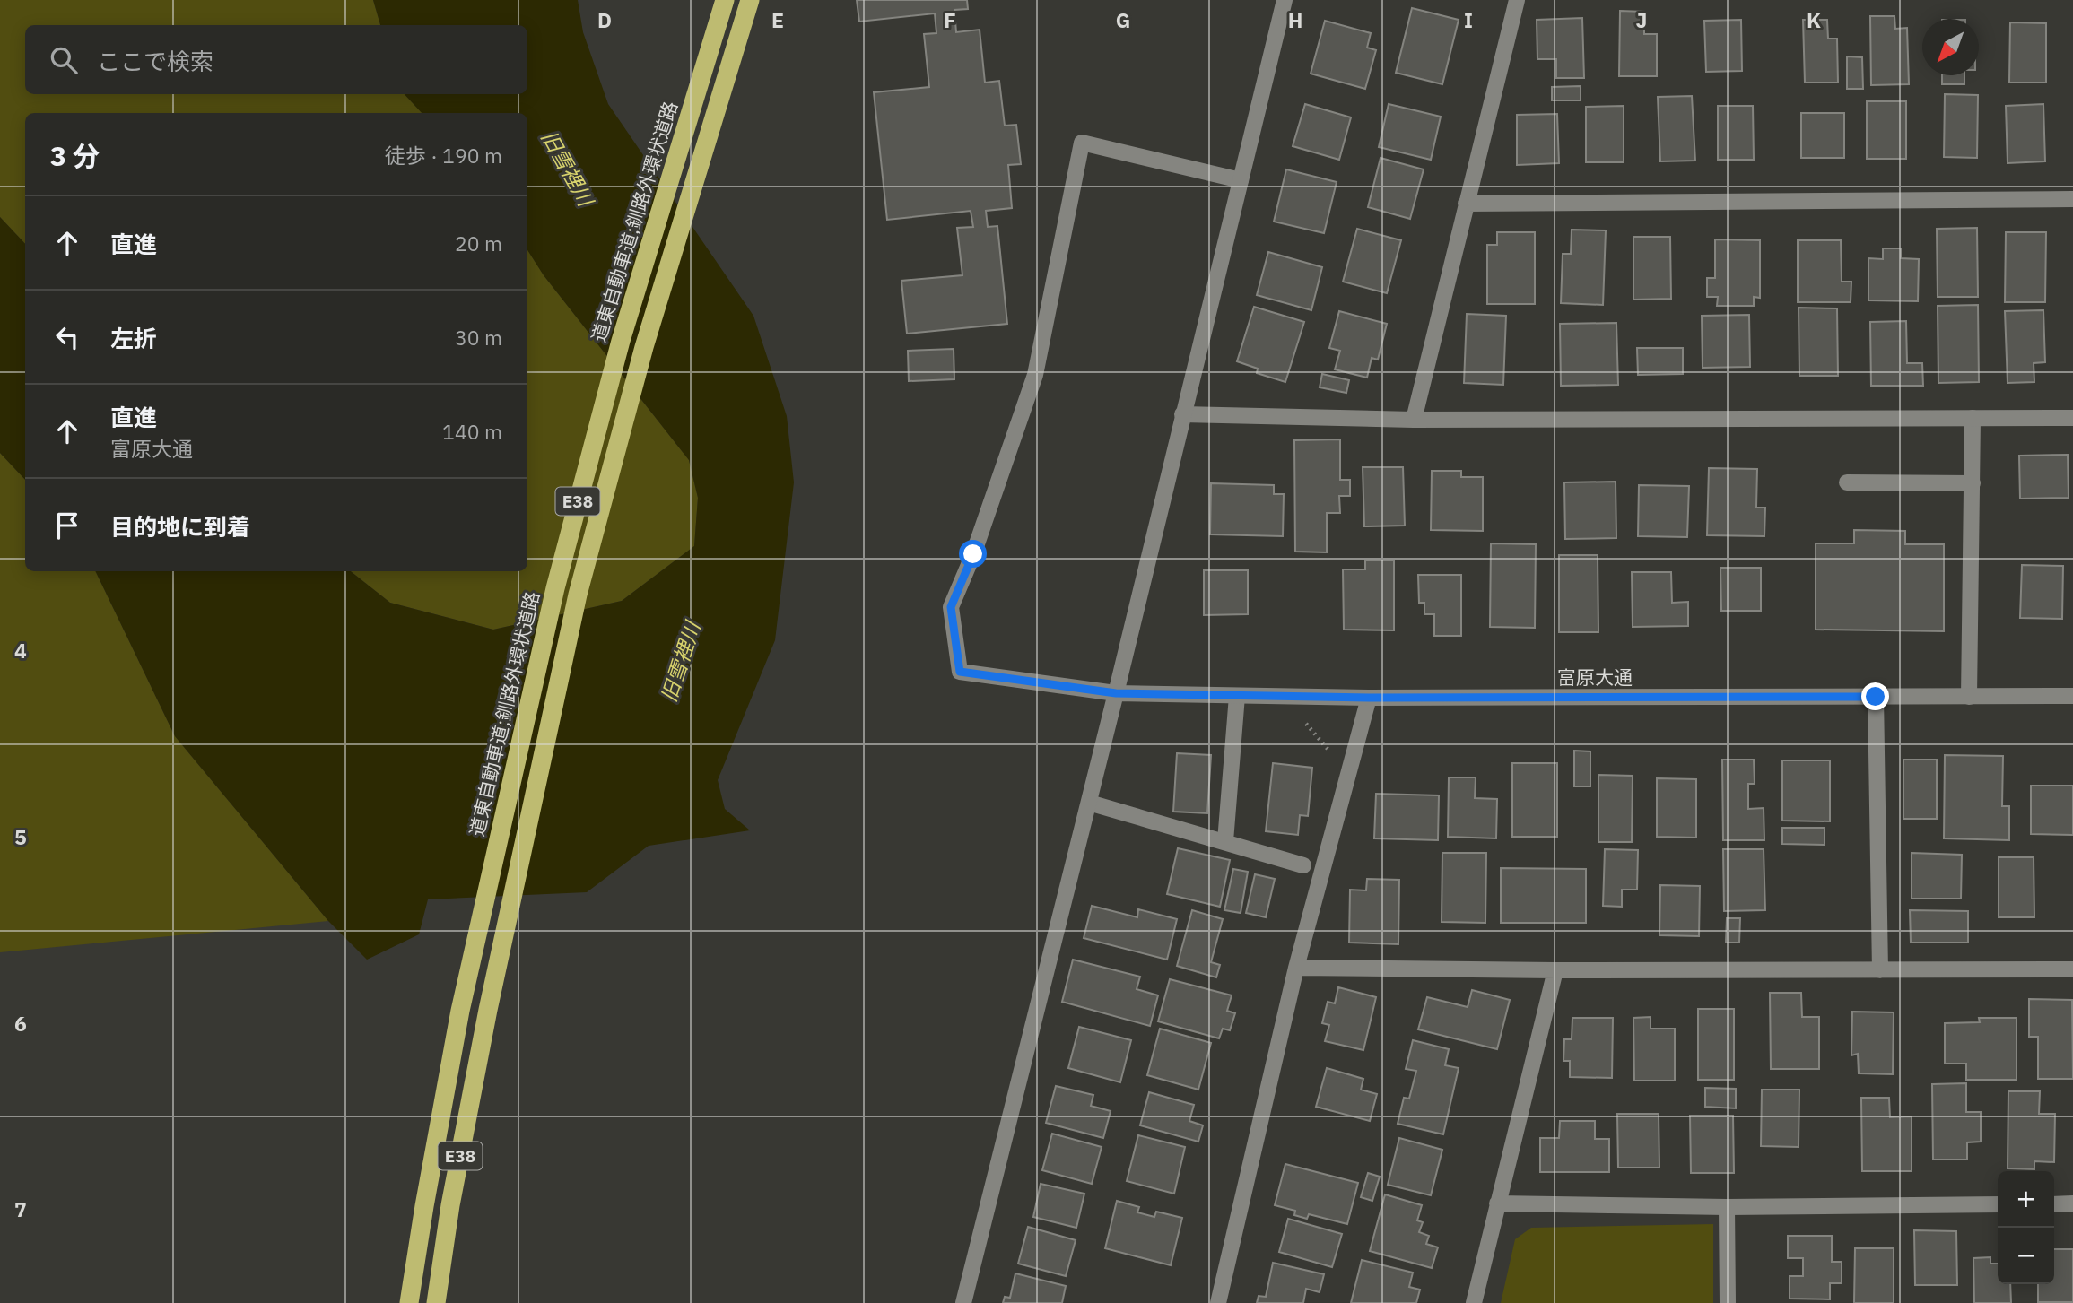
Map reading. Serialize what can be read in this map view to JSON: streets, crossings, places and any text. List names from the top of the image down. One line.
{"streets":{"highway":["道東自動車道;釧路外環状道路","E38"],"street":["富原大通"]},"water":["旧雪裡川"],"north":"bottom left","page":{"search":"ここで検索","heading":["3 分","徒歩 · 190 m"],"list":[["直進","20 m"],["左折","30 m"],["直進","富原大通","140 m"],"目的地に到着"],"map_buttons":["+","−"]},"grid":{"columns":["D","E","F","G","H","I","J","K"],"rows":["4","5","6","7"]}}
